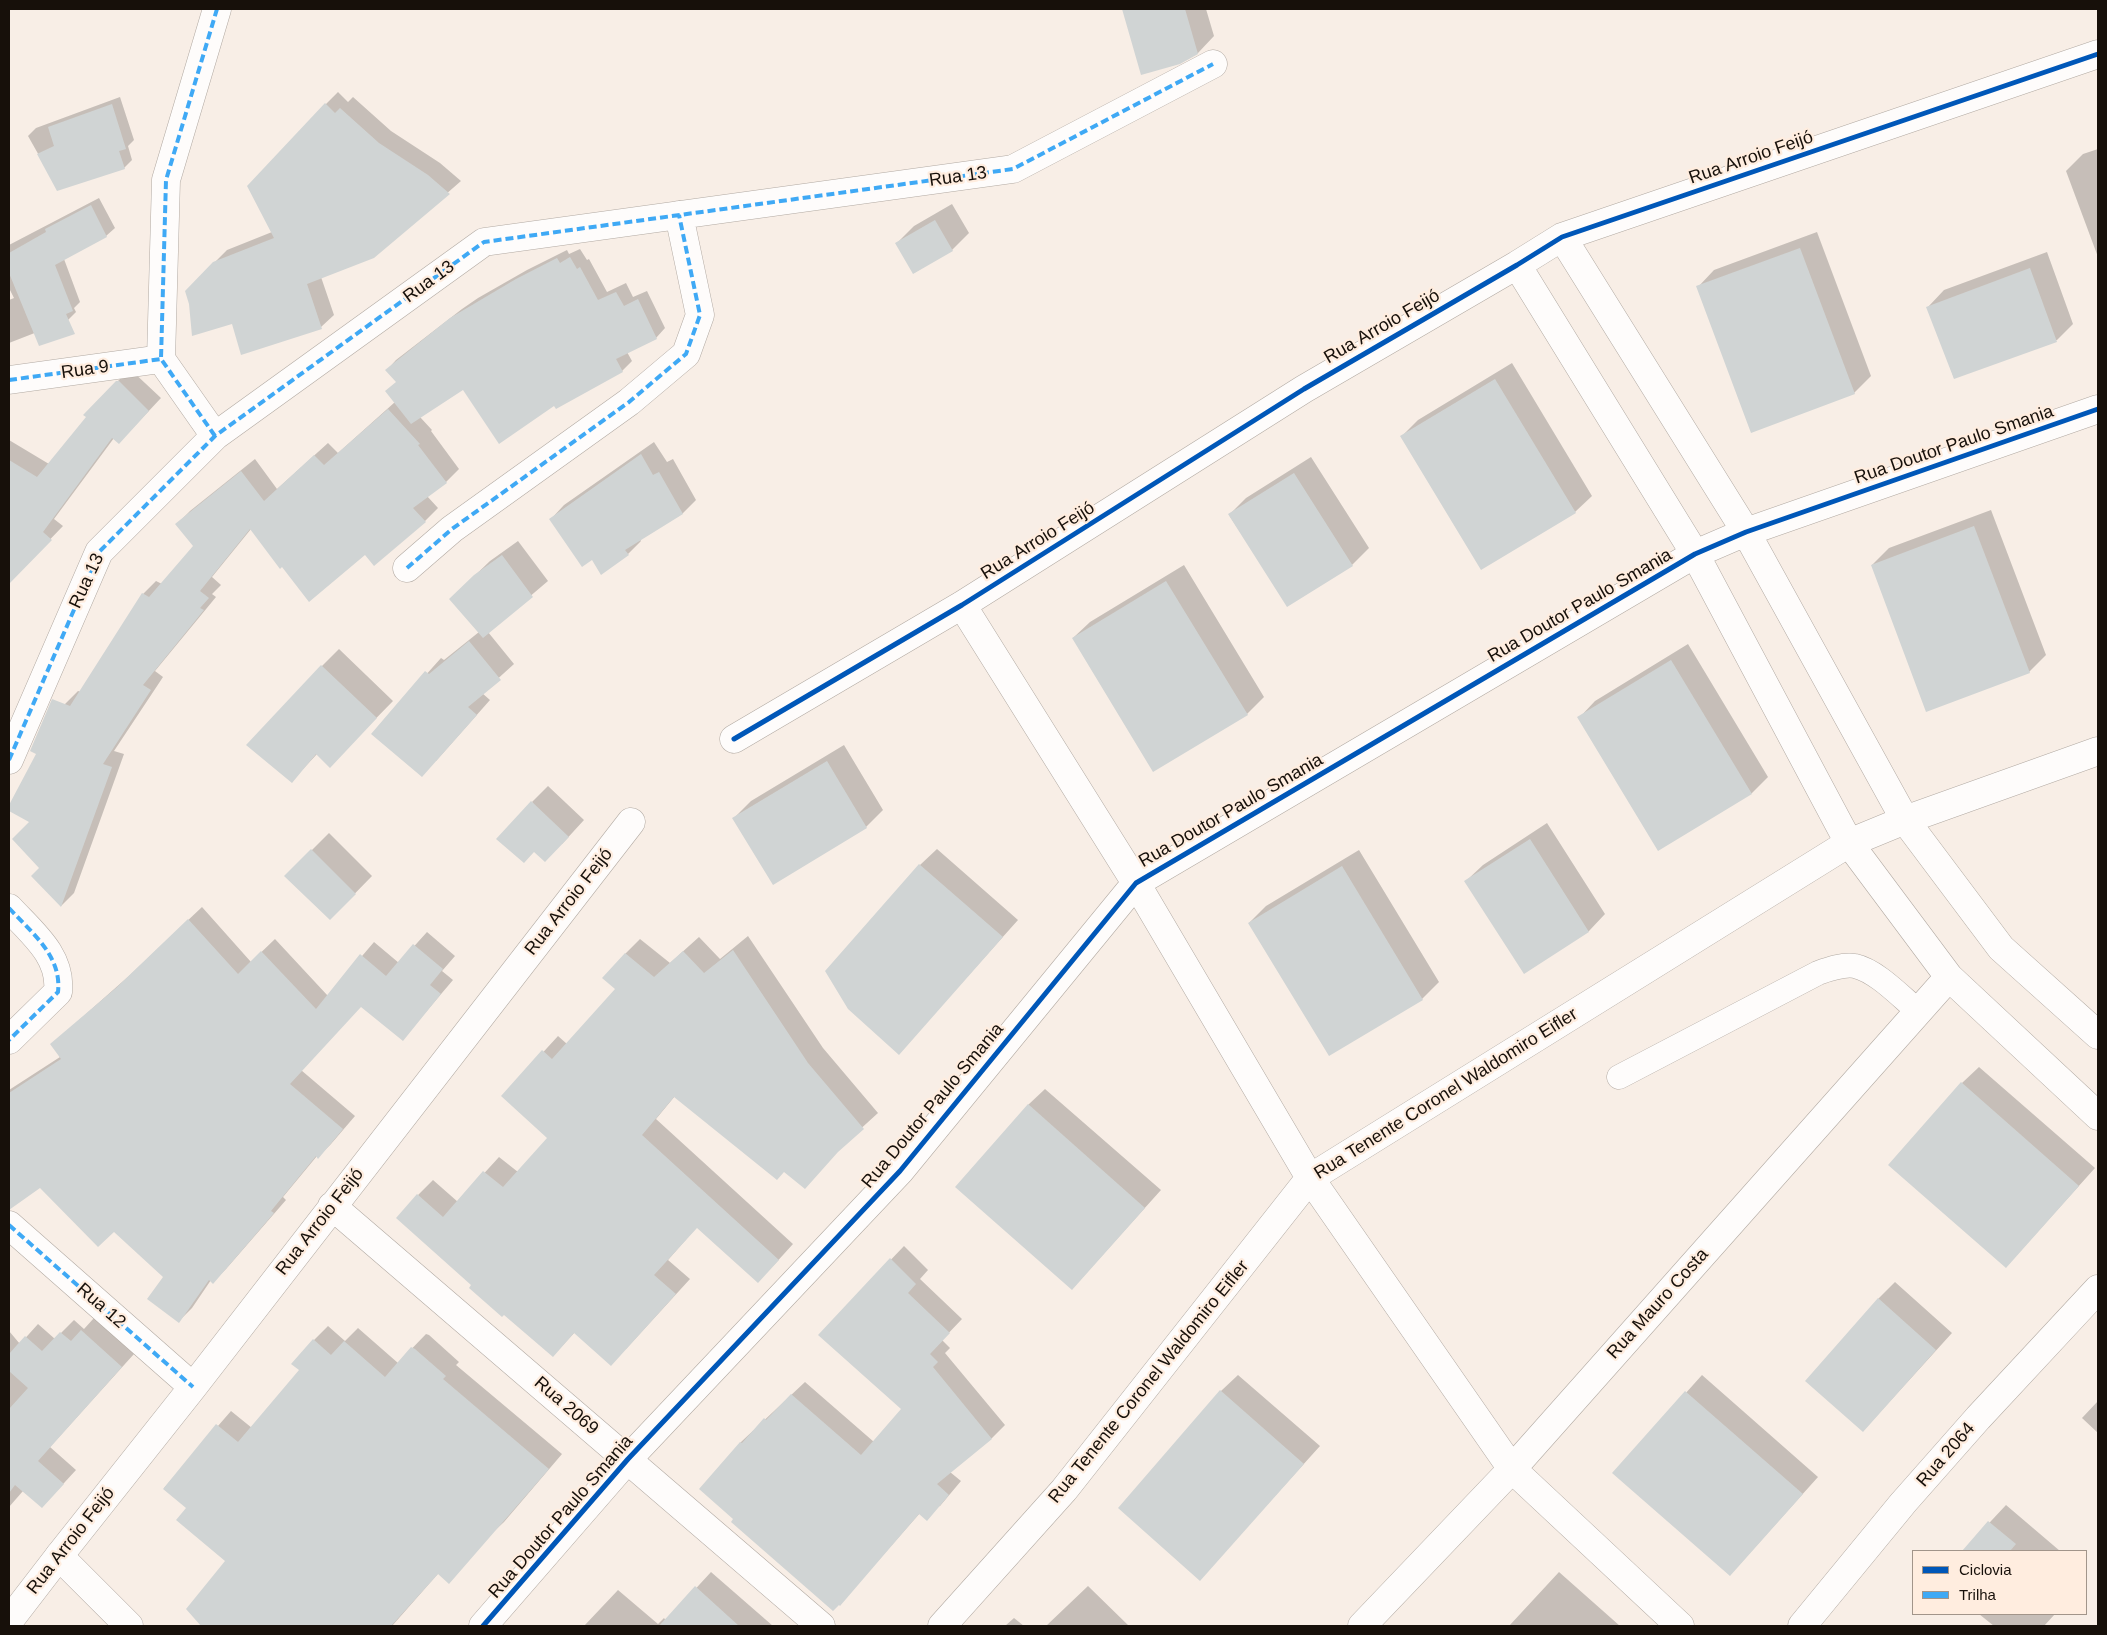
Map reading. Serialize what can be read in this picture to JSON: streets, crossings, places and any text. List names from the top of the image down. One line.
{"streets":{"street":["Rua Arroio Feijó","Rua 13","Rua 9","Rua Doutor Paulo Smania","Rua Tenente Coronel Waldomiro Eifler","Rua Mauro Costa","Rua 12","Rua 2069","Rua 2064"]},"crossings":[["Rua Arroio Feijó","Rua 12"],["Rua Arroio Feijó","Rua 2069"],["Rua Doutor Paulo Smania","Rua 2069"]],"legend":["Ciclovia","Trilha"]}
